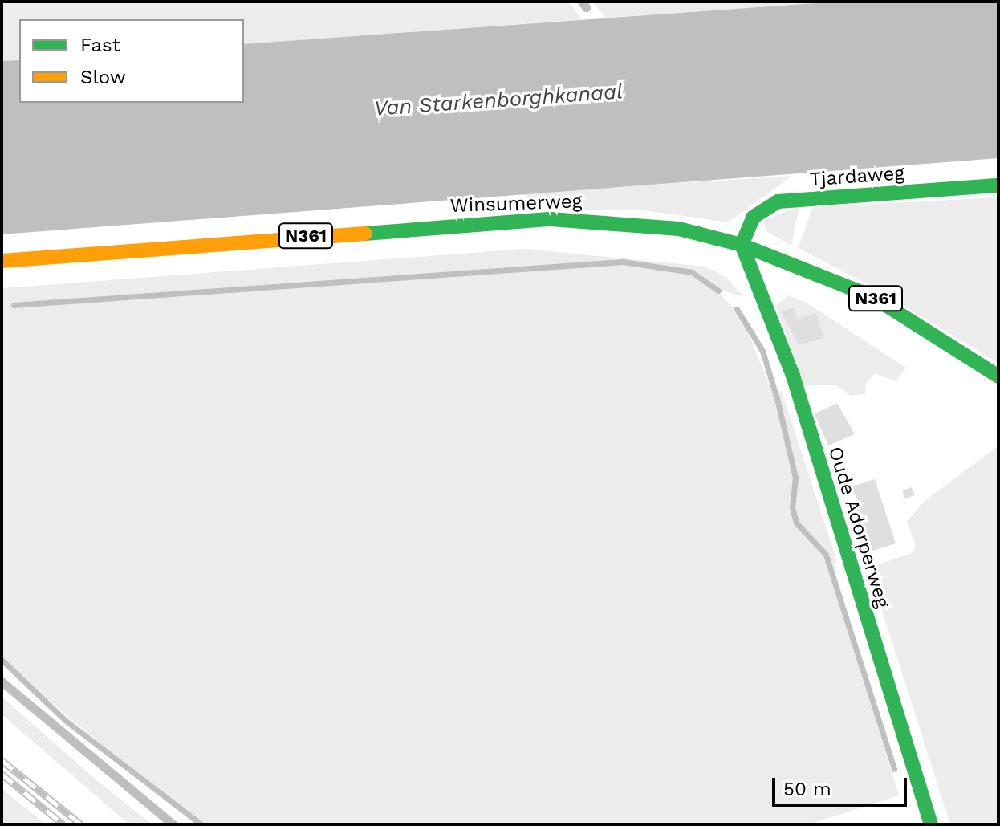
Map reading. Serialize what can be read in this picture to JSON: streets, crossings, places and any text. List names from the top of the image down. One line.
{"streets":{"main road":["Tjardaweg","Winsumerweg","N361","Oude Adorperweg"]},"crossings":[["Tjardaweg","Winsumerweg"],["Tjardaweg","Oude Adorperweg"],["Winsumerweg","Oude Adorperweg"]],"water":["Van Starkenborghkanaal"],"legend":["Fast","Slow"],"scale_bar":"50 m"}
